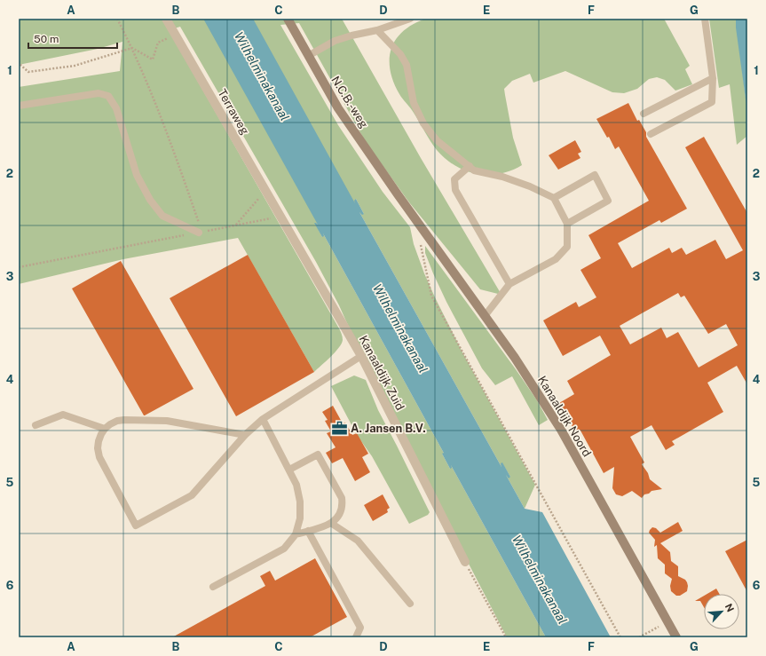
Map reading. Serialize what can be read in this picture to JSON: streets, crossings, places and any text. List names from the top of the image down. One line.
{"streets":{"street":["N.C.B.-weg","Terraweg","Kanaaldijk Zuid","Kanaaldijk Noord"]},"crossings":[["N.C.B.-weg","Kanaaldijk Noord"],["Terraweg","Kanaaldijk Zuid"]],"water":["Wilhelminakanaal"],"places":{"office":["A. Jansen B.V."]},"scale_bar":"50 m","north":"top right","grid":{"columns":["A","B","C","D","E","F","G"],"rows":["1","2","3","4","5","6"]}}
